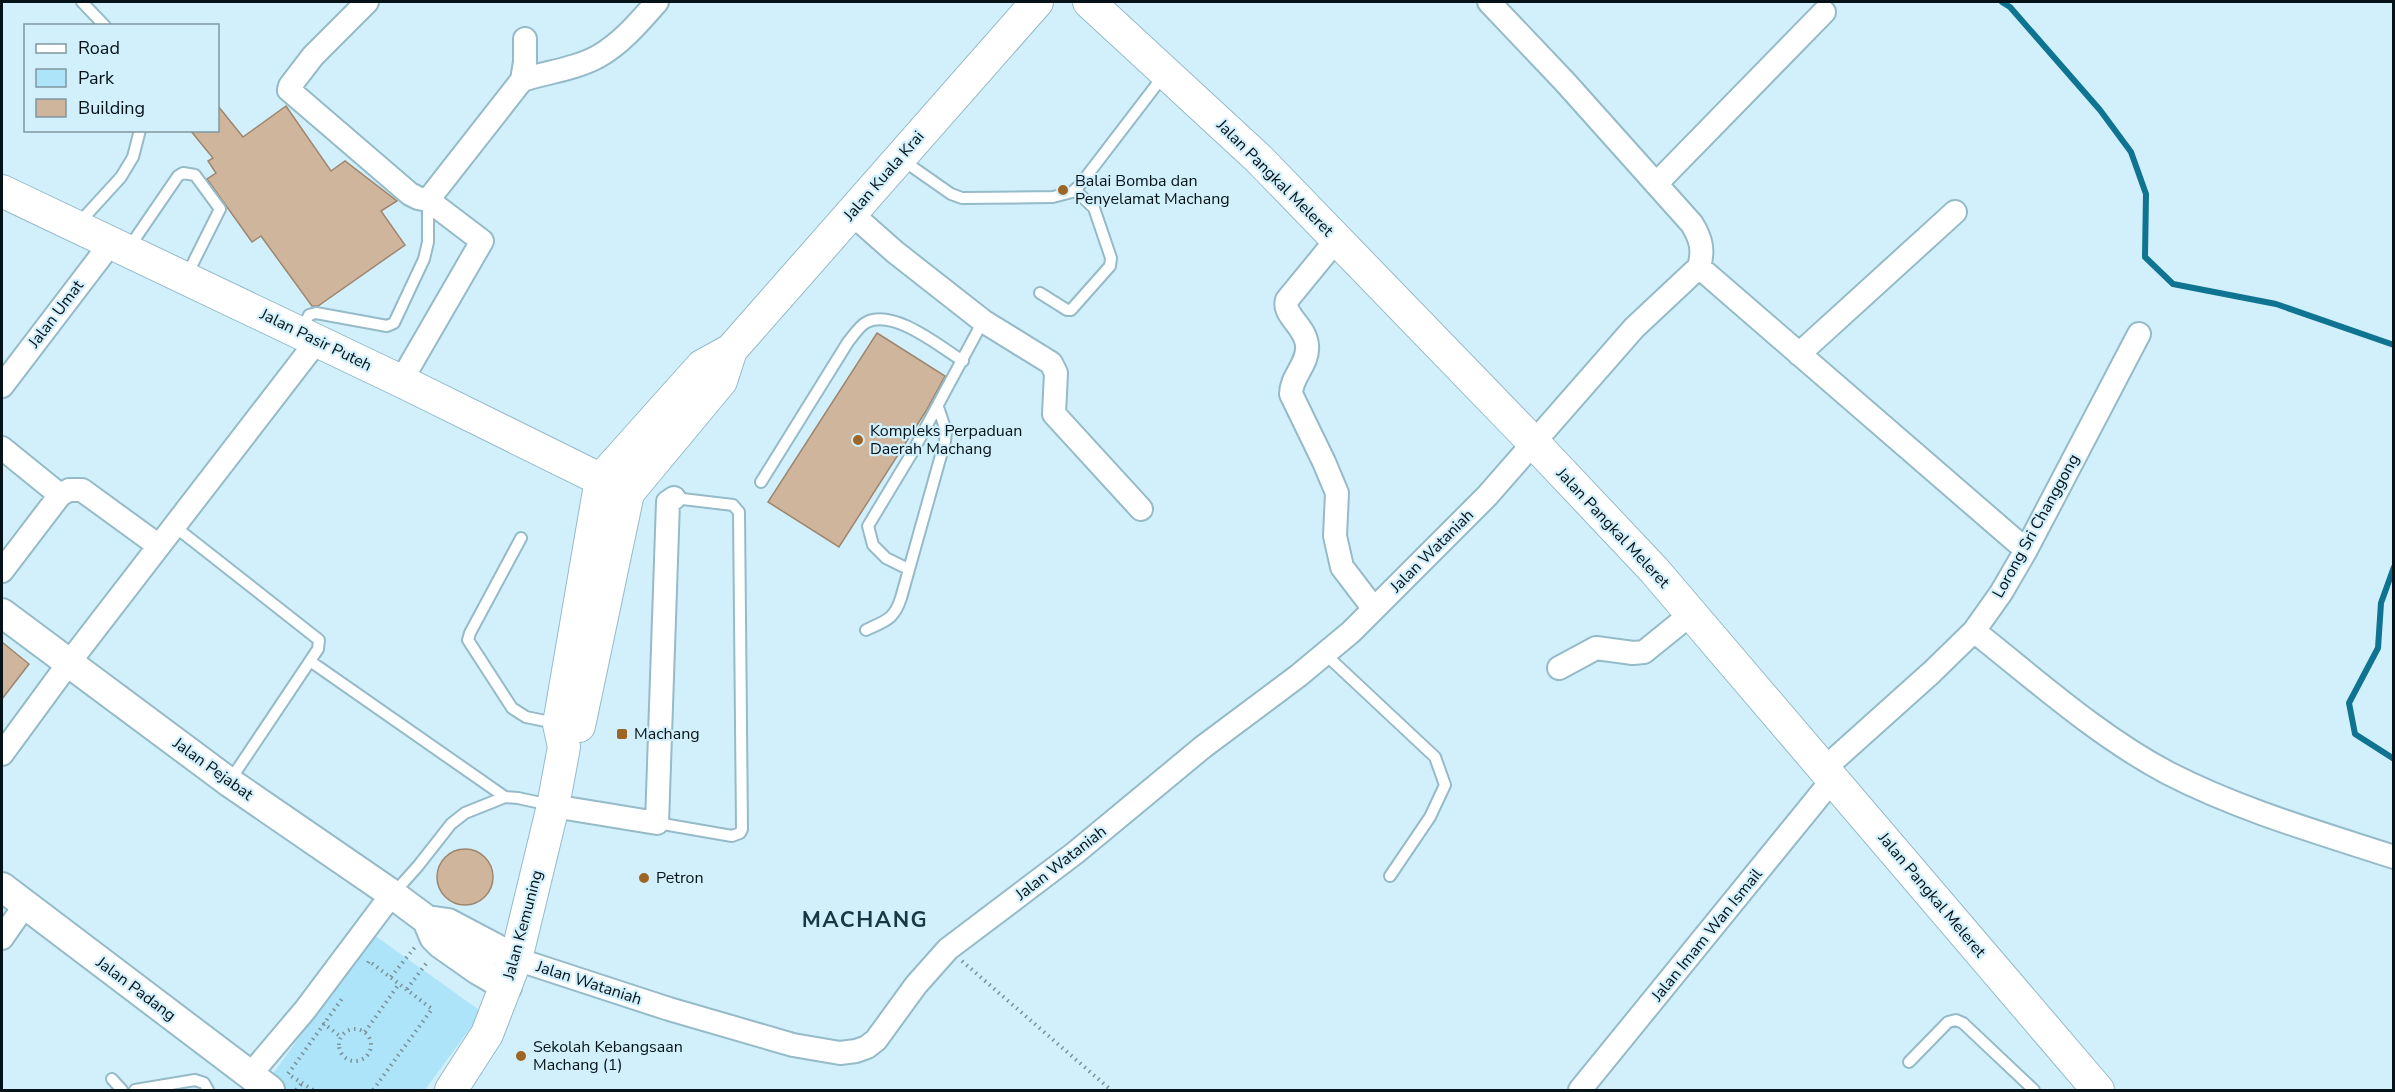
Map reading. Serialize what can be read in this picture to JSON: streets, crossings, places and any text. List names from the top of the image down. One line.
{"streets":{"main road":["Jalan Kuala Krai","Jalan Pangkal Meleret","Jalan Pasir Puteh","Jalan Kemuning"],"street":["Jalan Umat","Lorong Sri Changgong","Jalan Wataniah","Jalan Pejabat","Jalan Imam Wan Ismail","Jalan Padang"]},"crossings":[["Jalan Kuala Krai","Jalan Pasir Puteh"],["Jalan Kuala Krai","Jalan Kemuning"],["Jalan Pangkal Meleret","Lorong Sri Changgong"],["Jalan Pangkal Meleret","Jalan Wataniah"],["Jalan Pangkal Meleret","Jalan Imam Wan Ismail"],["Jalan Umat","Jalan Pasir Puteh"],["Jalan Pasir Puteh","Jalan Kemuning"],["Lorong Sri Changgong","Jalan Imam Wan Ismail"],["Jalan Wataniah","Jalan Pejabat"],["Jalan Wataniah","Jalan Kemuning"],["Jalan Pejabat","Jalan Kemuning"]],"districts":["MACHANG"],"places":{"other":["Balai Bomba dan Penyelamat Machang","Kompleks Perpaduan Daerah Machang","Petron","Sekolah Kebangsaan Machang (1)"],"transit":["Machang"]},"legend":["Road","Park","Building"]}
